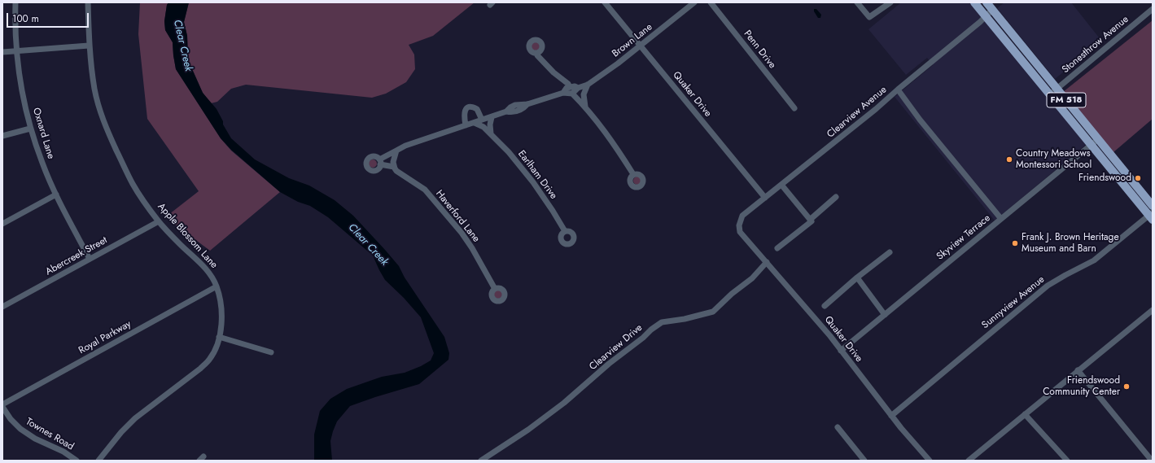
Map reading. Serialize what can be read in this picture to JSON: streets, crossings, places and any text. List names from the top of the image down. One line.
{"streets":{"main road":["FM 518"],"street":["Brown Lane","Stonesthrow Avenue","Penn Drive","Quaker Drive","Clearview Avenue","Oxnard Lane","Earlham Drive","Haverford Lane","Apple Blossom Lane","Skyview Terrace","Abercreek Street","Sunnyview Avenue","Royal Parkway","Clearview Drive","Townes Road"]},"crossings":[["Brown Lane","Quaker Drive"],["Stonesthrow Avenue","FM 518"],["Quaker Drive","Clearview Avenue"],["Quaker Drive","Skyview Terrace"],["Quaker Drive","Sunnyview Avenue"],["Quaker Drive","Clearview Drive"],["FM 518","Clearview Avenue"],["FM 518","Skyview Terrace"],["FM 518","Sunnyview Avenue"],["Oxnard Lane","Abercreek Street"],["Apple Blossom Lane","Abercreek Street"],["Apple Blossom Lane","Royal Parkway"],["Royal Parkway","Townes Road"]],"water":["Clear Creek"],"places":["Country Meadows Montessori School","Friendswood","Frank J. Brown Heritage Museum and Barn","Friendswood Community Center"],"scale_bar":"100 m"}
